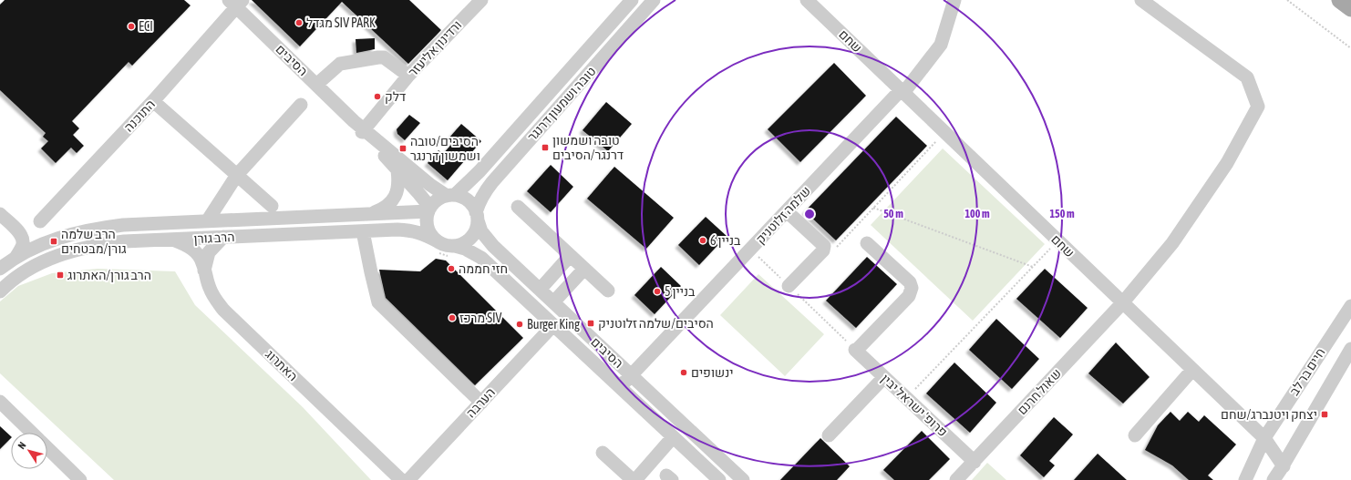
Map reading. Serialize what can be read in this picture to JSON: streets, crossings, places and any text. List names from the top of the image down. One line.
{"streets":{"street":["שחם","ורדינון אליעזר","הסיבים","טובה ושמעון דרנגר","התוכנה","שלמה זלוטניק","הרב גורן","האתרוג","חיים בר לב","שאול חרנם","הערבה","פרופ' ישראל יבין"]},"crossings":[["שחם","שלמה זלוטניק"],["שחם","חיים בר לב"],["שחם","שאול חרנם"],["ורדינון אליעזר","הסיבים"],["הסיבים","טובה ושמעון דרנגר"],["הסיבים","התוכנה"],["הסיבים","שלמה זלוטניק"],["הסיבים","הרב גורן"],["הסיבים","הערבה"],["טובה ושמעון דרנגר","הרב גורן"],["הרב גורן","האתרוג"],["שאול חרנם","פרופ' ישראל יבין"]],"places":{"other":["מגדל SIV PARK","ECI","דלק","בניין 6","חזי חממה","בניין 5","מרכז SIV","Burger King","ינשופים"],"transit":["טובה ושמשון דרנגר/הסיבים","הסיבים/טובה ושמשון דרנגר","הרב שלמה גורן/מבטחים","הרב גורן/האתרוג","הסיבים/שלמה זלוטניק","יצחק ויטנברג/שחם"]},"north":"top left","rings":["50 m","100 m","150 m"]}
